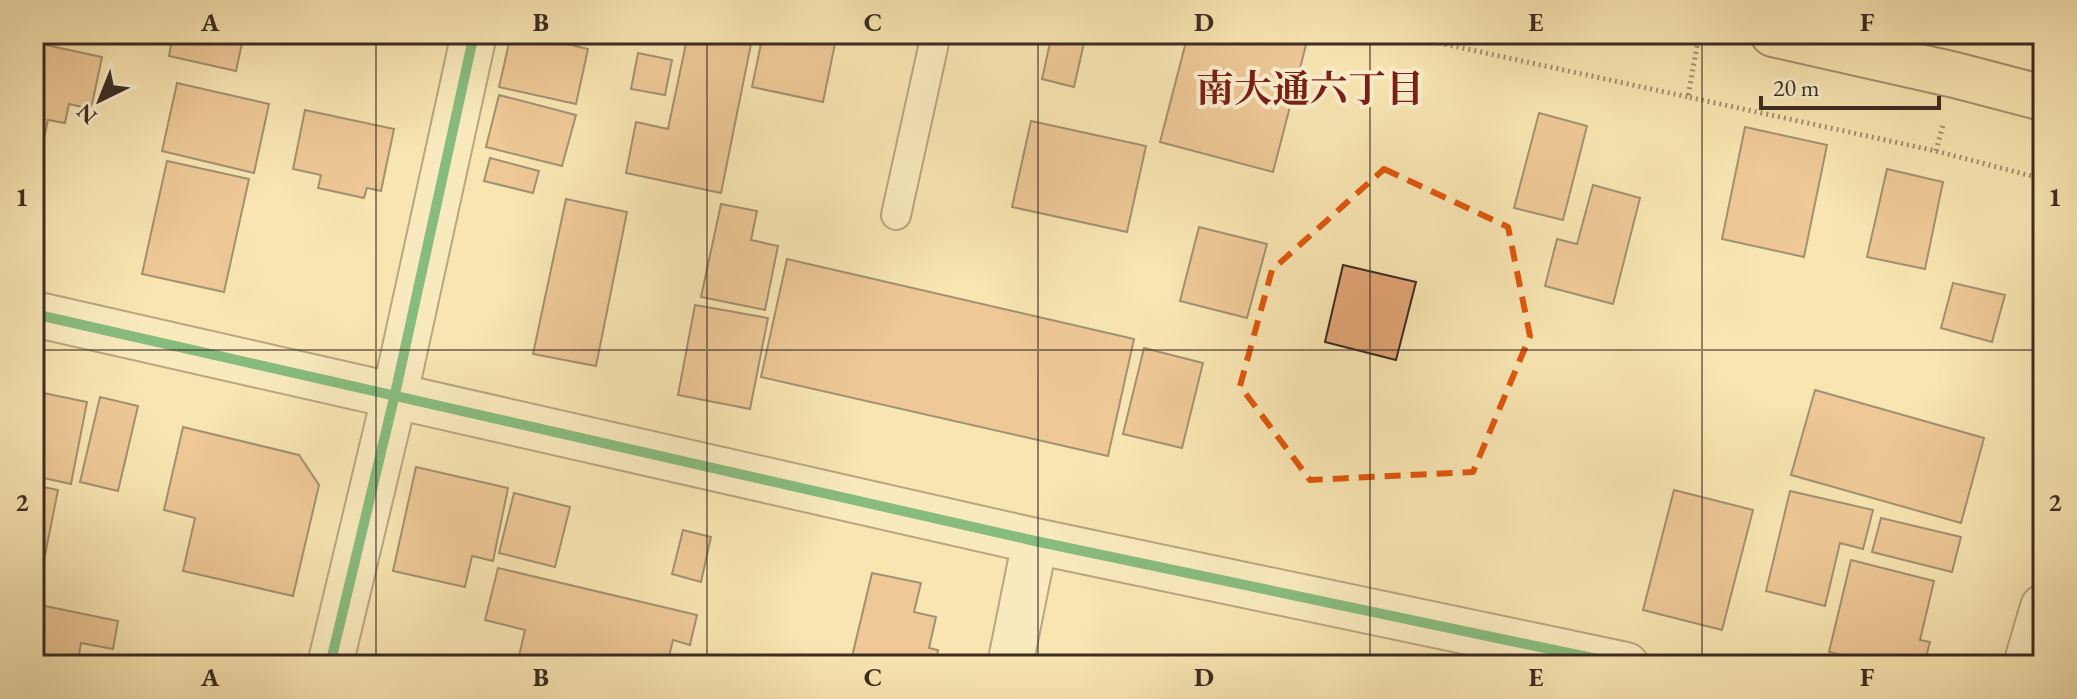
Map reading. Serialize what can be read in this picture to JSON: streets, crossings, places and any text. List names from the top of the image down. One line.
{"districts":["南大通六丁目"],"scale_bar":"20 m","north":"bottom left","grid":{"columns":["A","B","C","D","E","F"],"rows":["1","2"]}}
